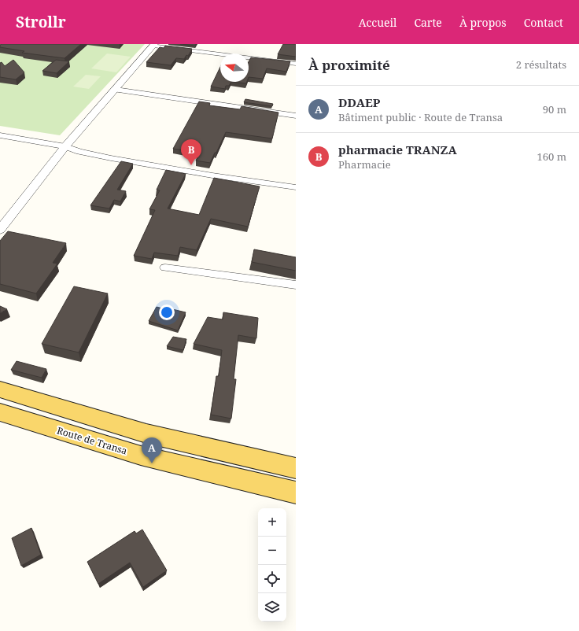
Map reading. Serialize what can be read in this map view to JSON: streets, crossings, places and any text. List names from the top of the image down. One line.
{"streets":{"main road":["Route de Transa"]},"north":"left","page":{"header":"Strollr","nav":["Accueil","Carte","À propos","Contact"],"heading":["À proximité","2 résultats"],"list":[{"mark":"A","name":"DDAEP","note":"Bâtiment public · Route de Transa","value":"90 m"},{"mark":"B","name":"pharmacie TRANZA","note":"Pharmacie","value":"160 m"}],"pins":["B","A"],"map_buttons":["+","−"]}}
